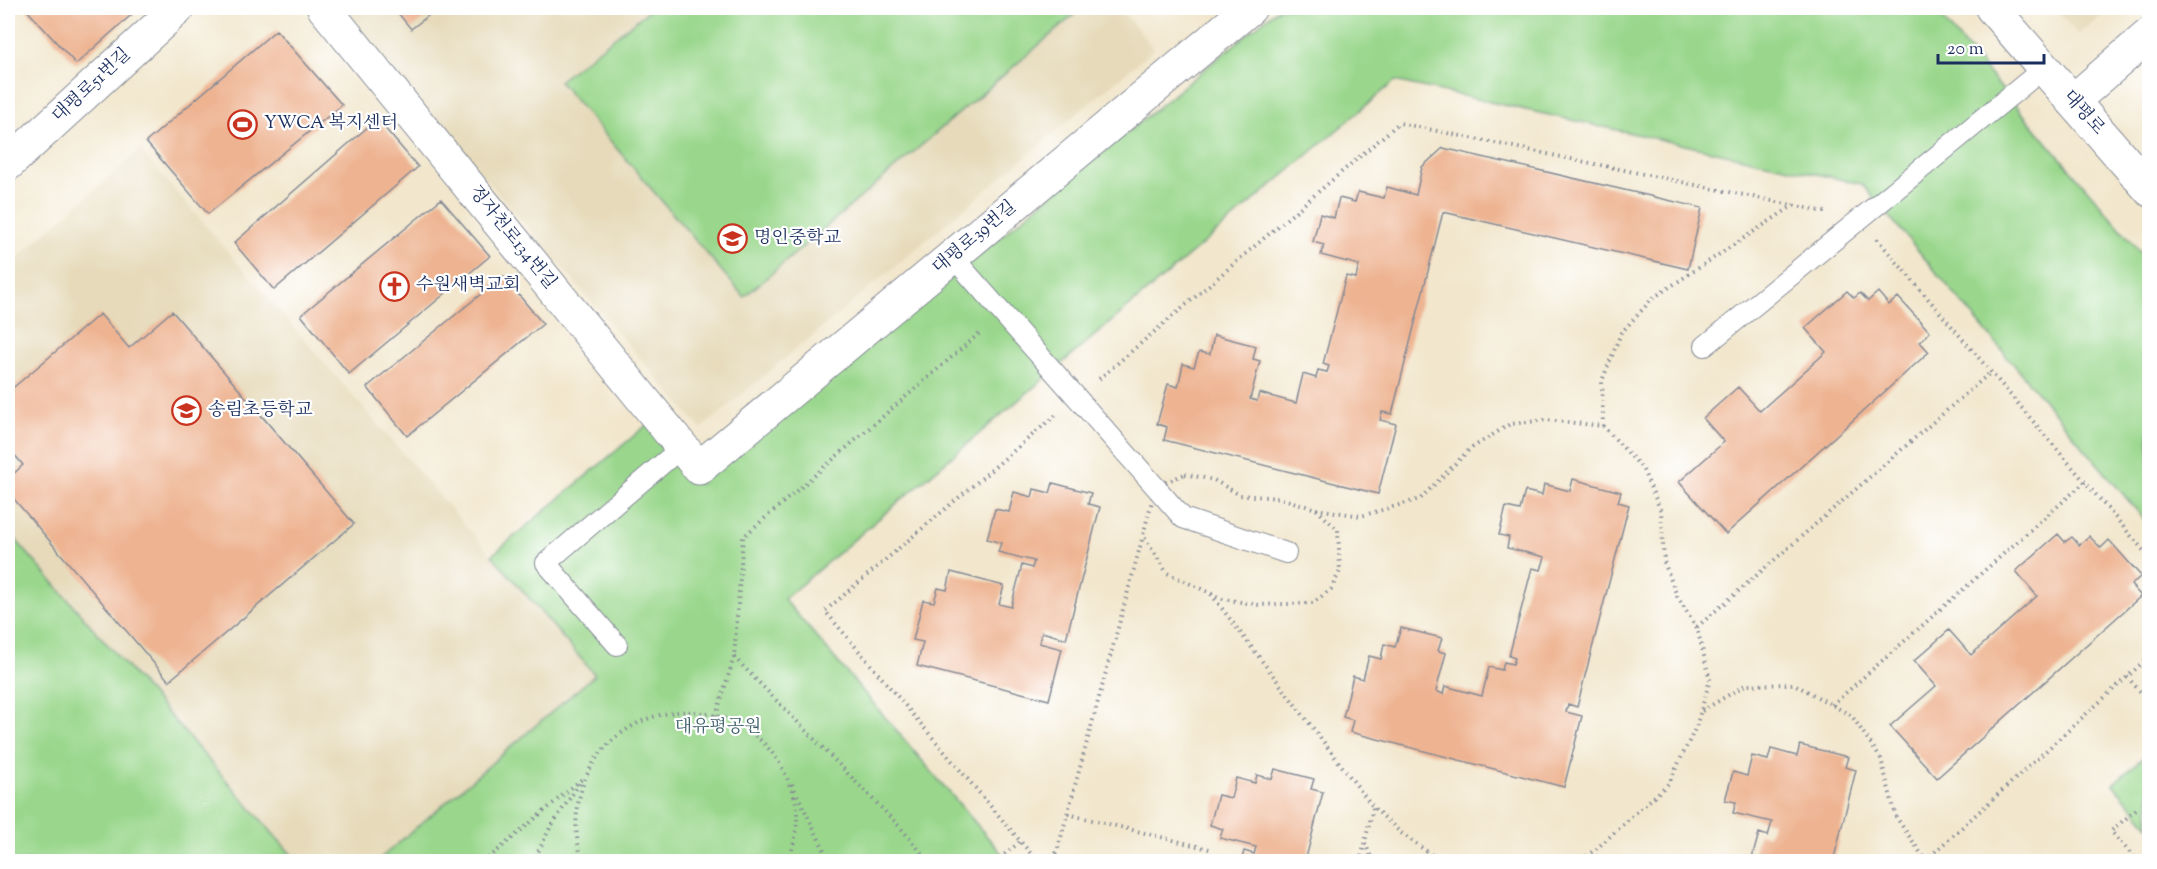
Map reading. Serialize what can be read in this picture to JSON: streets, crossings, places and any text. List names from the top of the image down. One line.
{"streets":{"street":["대평로51번길","대평로","정자천로134번길","대평로39번길"]},"crossings":[["정자천로134번길","대평로39번길"]],"parks":["대유평공원"],"places":{"sports":["YWCA 복지센터"],"school or university":["명인중학교","송림초등학교"],"church":["수원새벽교회"]},"scale_bar":"20 m"}
